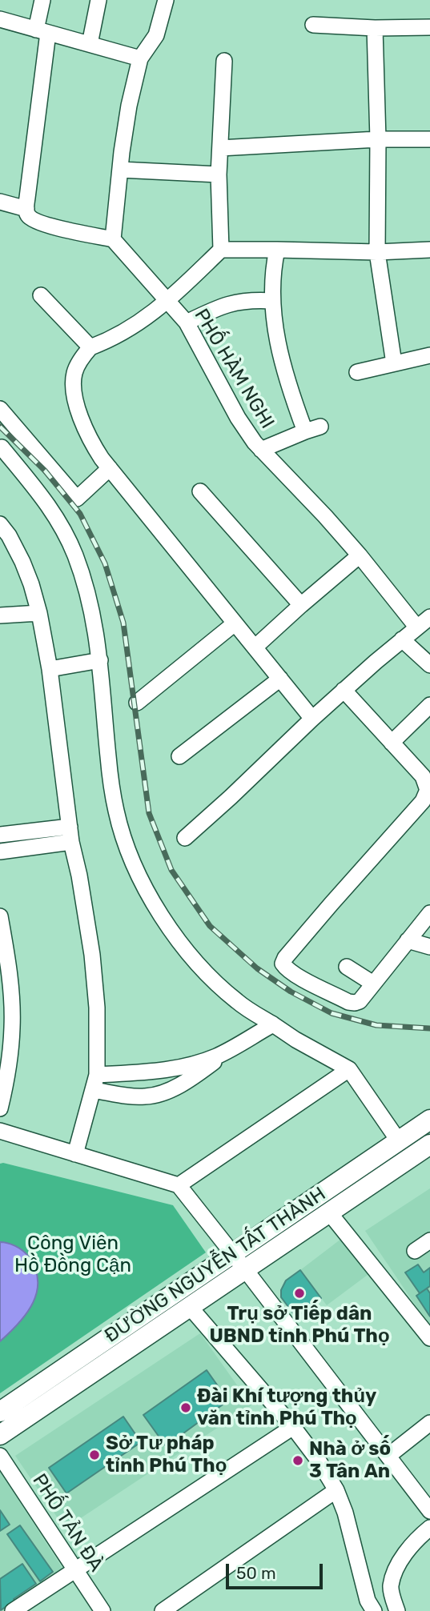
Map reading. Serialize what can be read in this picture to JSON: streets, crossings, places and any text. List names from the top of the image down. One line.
{"streets":{"main road":["ĐƯỜNG NGUYỄN TẤT THÀNH"],"street":["PHỐ HÀM NGHI","PHỐ TẢN ĐÀ"]},"parks":["Công Viên Hồ Đồng Cận"],"places":["Trụ sở Tiếp dân UBND tỉnh Phú Thọ","Đài Khí tượng thủy văn tỉnh Phú Thọ","Sở Tư pháp tỉnh Phú Thọ","Nhà ở số 3 Tân An"],"scale_bar":"50 m"}
